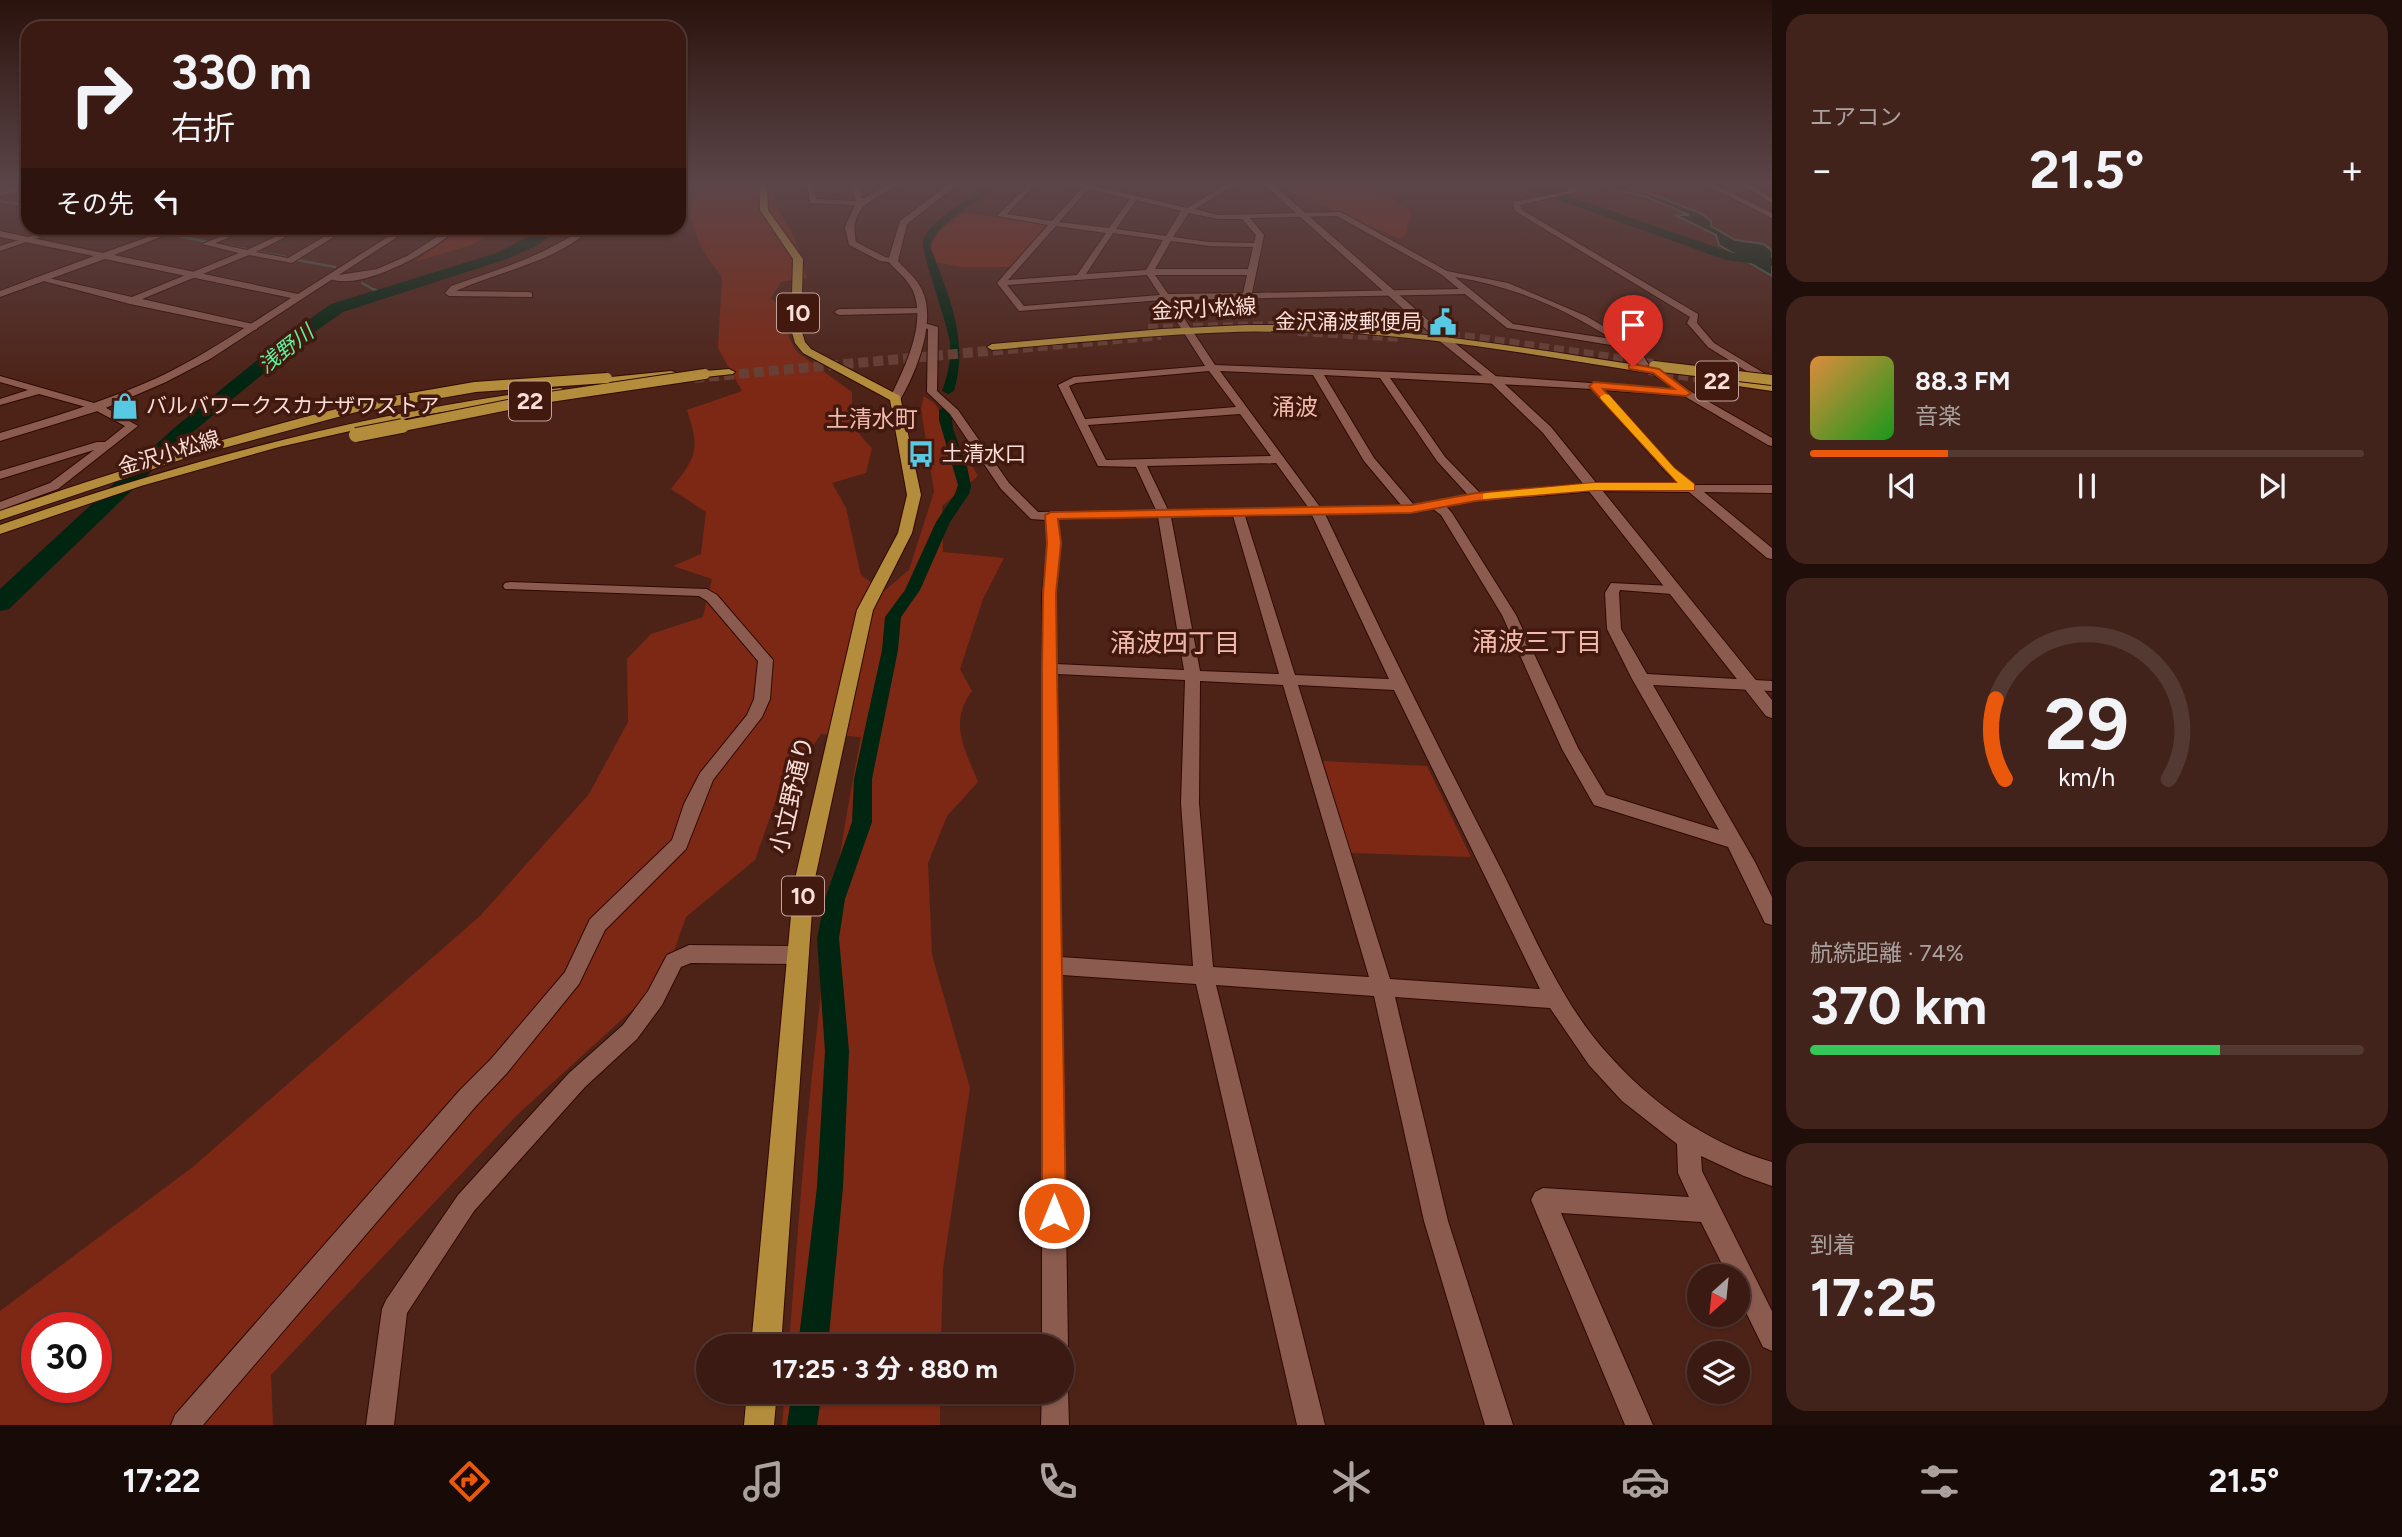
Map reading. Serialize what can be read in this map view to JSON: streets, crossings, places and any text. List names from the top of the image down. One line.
{"streets":{"main road":["金沢小松線","10","22","小立野通り"]},"crossings":[["金沢小松線","22"],["10","小立野通り"]],"districts":["涌波","土清水町","涌波三丁目","涌波四丁目"],"water":["浅野川"],"places":{"public building":["金沢涌波郵便局"],"shop":["バルバワークスカナザワストア"],"bus stop":["土清水口"]},"north":"bottom left","page":{"tile":["エアコン",["航続距離 · 74%","370 km"],["到着","17:25"]],"turn":["330 m","右折"],"heat":["−","21.5°","+"],"then":"その先","song":["88.3 FM","音楽"],"limit":"30","trip":"17:25 · 3 分 · 880 m","tabs":["17:22","21.5°"],"gauge":["29","km/h"]}}
